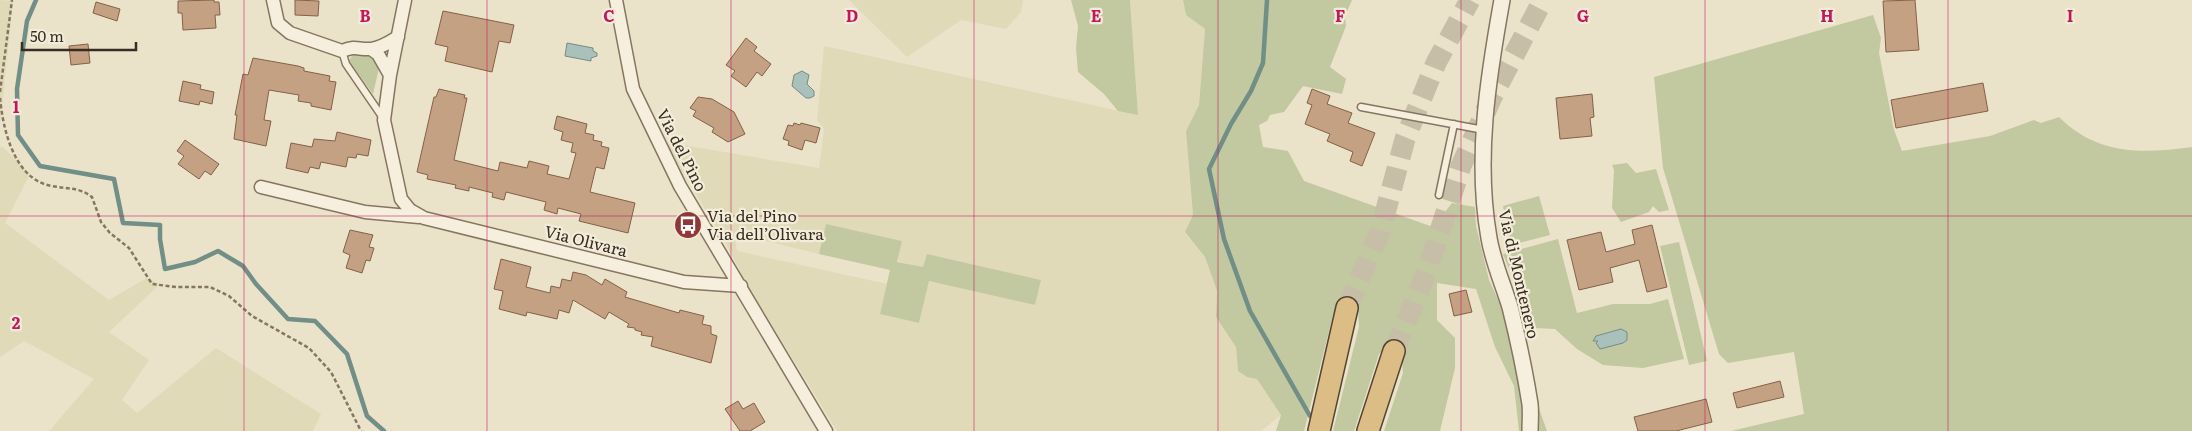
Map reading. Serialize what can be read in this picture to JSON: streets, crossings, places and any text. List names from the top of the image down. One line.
{"streets":{"street":["Via del Pino","Via Olivara","Via di Montenero"]},"crossings":[["Via del Pino","Via Olivara"]],"places":{"bus stop":["Via del Pino Via dell’Olivara"]},"scale_bar":"50 m","grid":{"columns":["B","C","D","E","F","G","H","I"],"rows":["1","2"]}}
